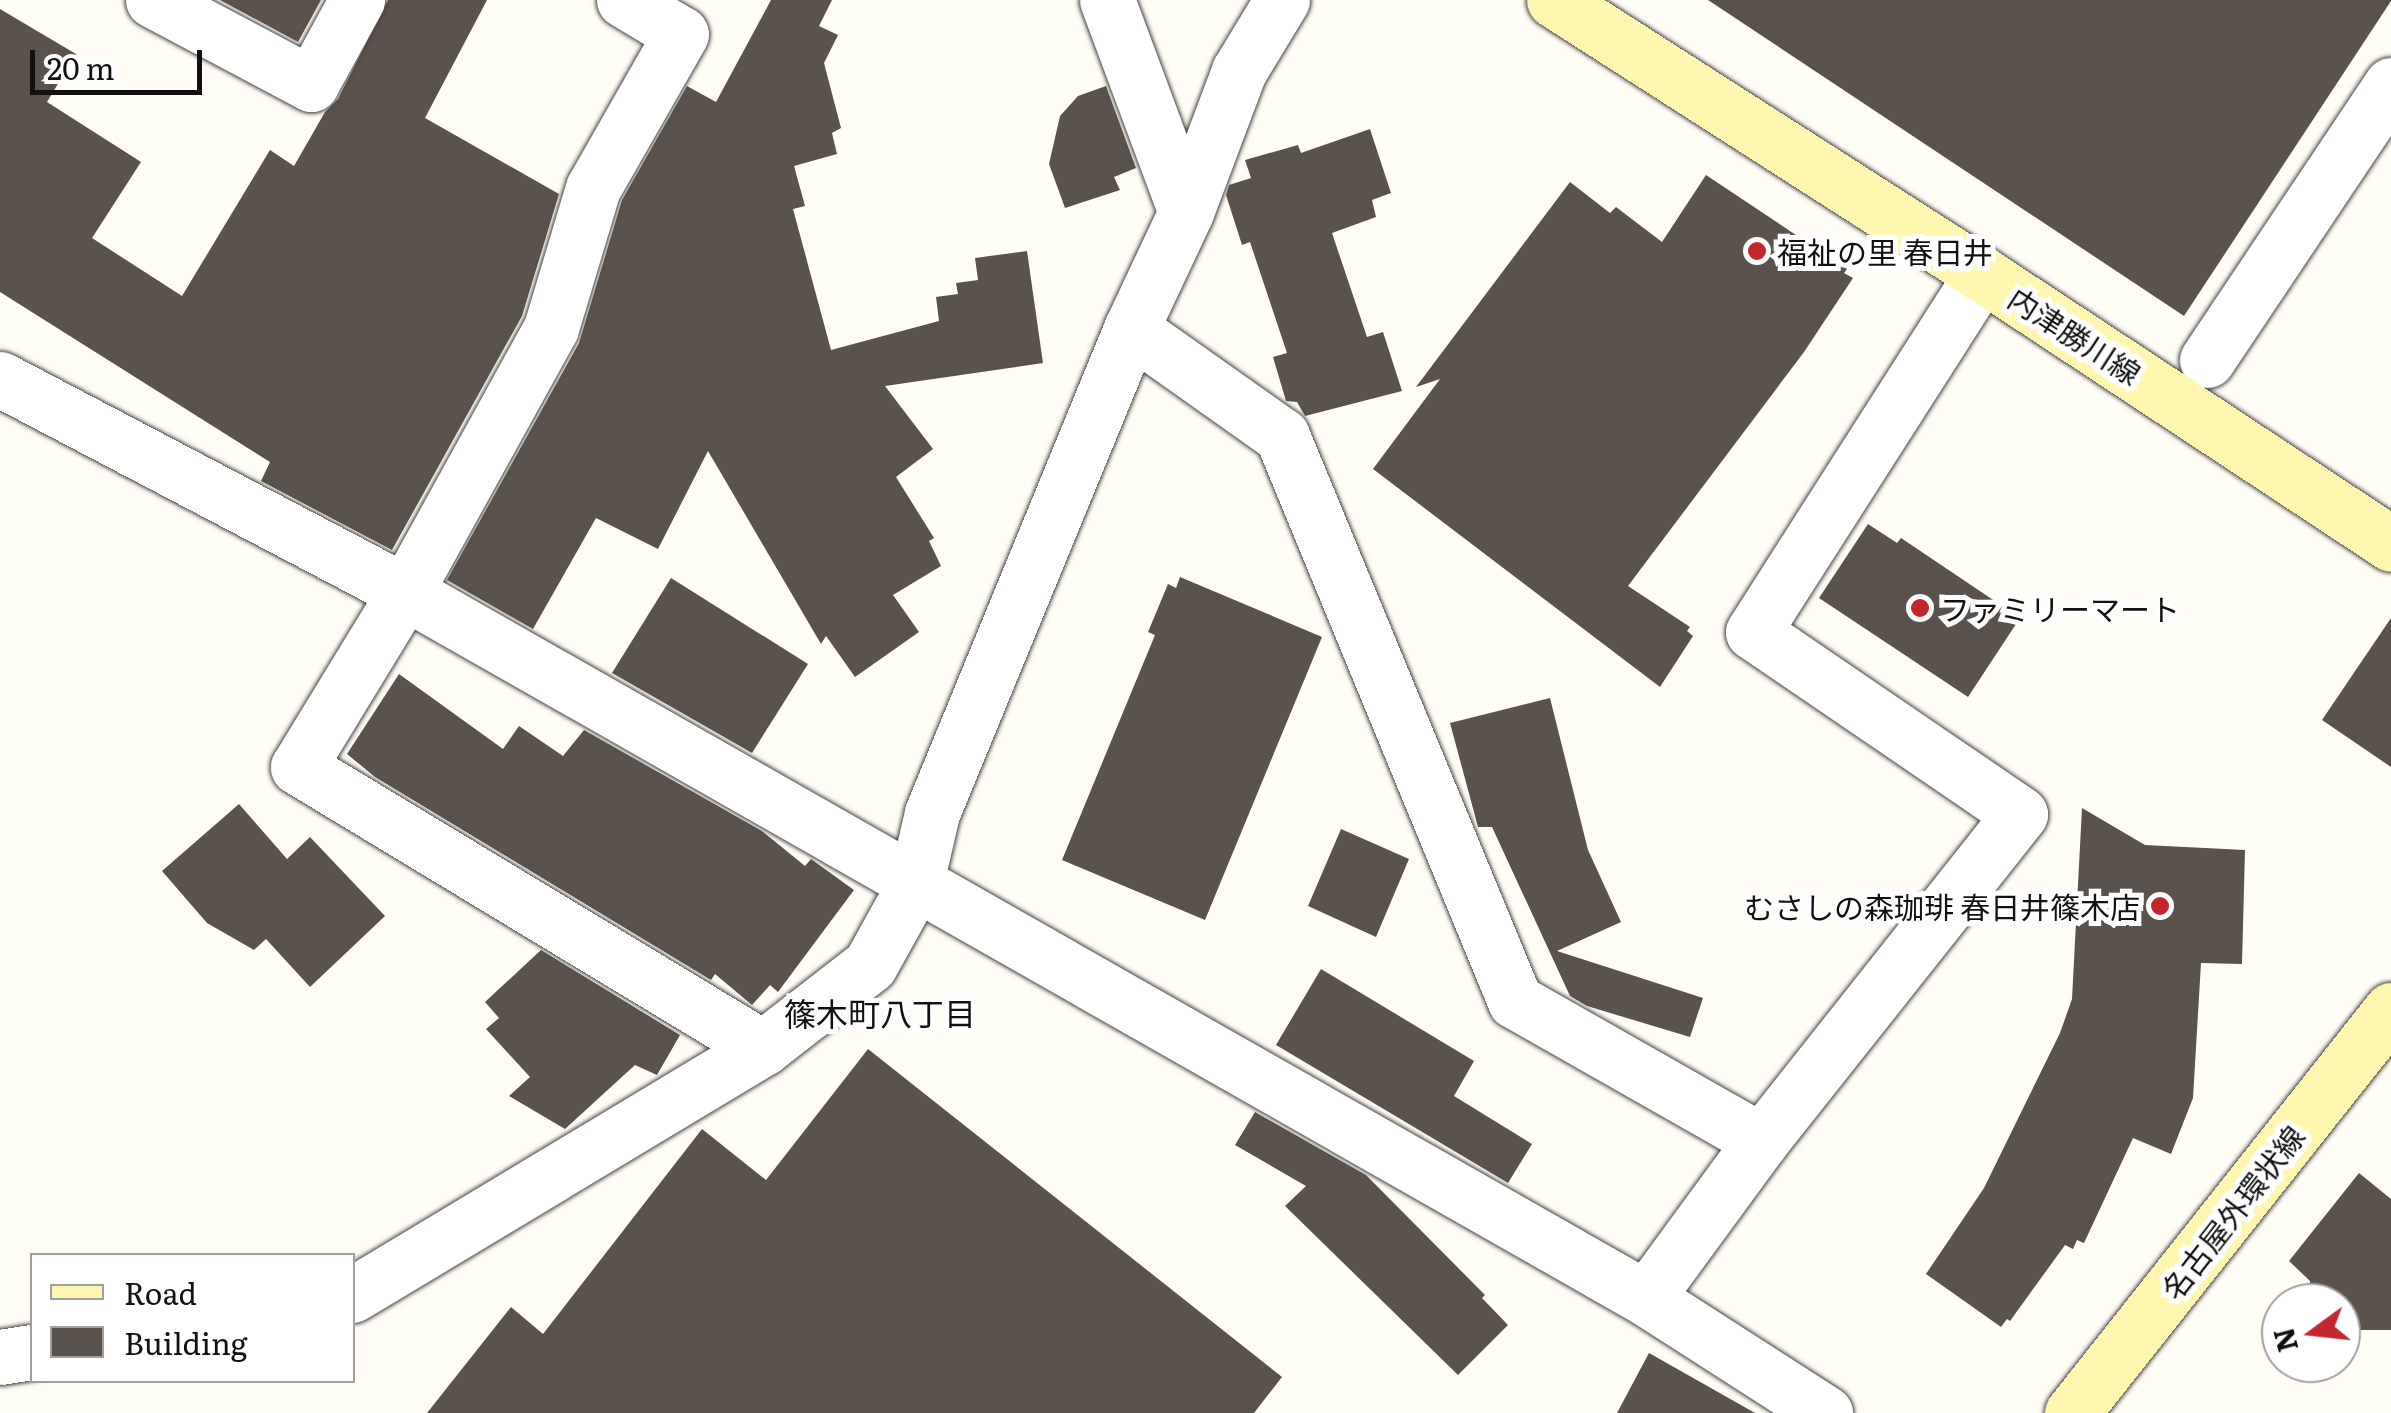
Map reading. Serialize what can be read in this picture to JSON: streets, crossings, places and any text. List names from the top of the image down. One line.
{"streets":{"main road":["内津勝川線","名古屋外環状線"]},"districts":["篠木町八丁目"],"places":["福祉の里 春日井","ファミリーマート","むさしの森珈琲 春日井篠木店"],"legend":["Road","Building"],"scale_bar":"20 m","north":"left"}
